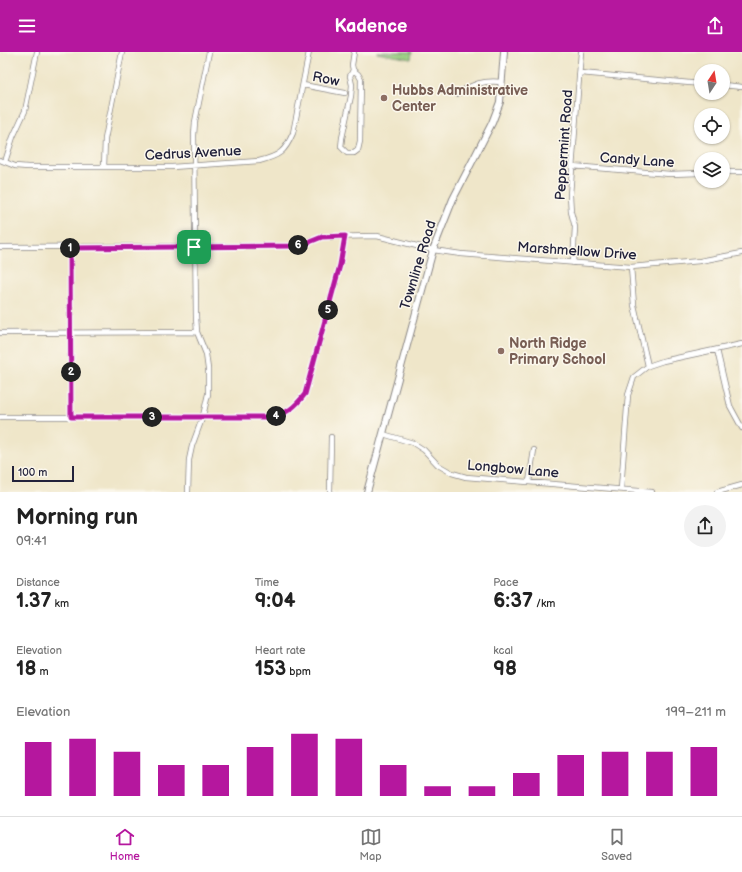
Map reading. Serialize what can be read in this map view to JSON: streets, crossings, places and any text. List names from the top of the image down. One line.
{"streets":{"main road":["Townline Road"],"street":["Row","Peppermint Road","Cedrus Avenue","Candy Lane","Marshmellow Drive","Longbow Lane"]},"crossings":[["Row","Cedrus Avenue"],["Peppermint Road","Candy Lane"],["Peppermint Road","Marshmellow Drive"],["Marshmellow Drive","Townline Road"],["Townline Road","Longbow Lane"]],"places":["Hubbs Administrative Center","North Ridge Primary School"],"scale_bar":"100 m","north":"top","page":{"header":"Kadence","pins":["6","1","5","2","4","3"],"scale":"100 m","heading":["Morning run","09:41"],"stats":[["Distance","1.37 km"],["Time","9:04"],["Pace","6:37 /km"],["Elevation","18 m"],["Heart rate","153 bpm"],["kcal","98"]],"chart":["Elevation","199–211 m"],"tabs":["Home","Map","Saved"]}}
